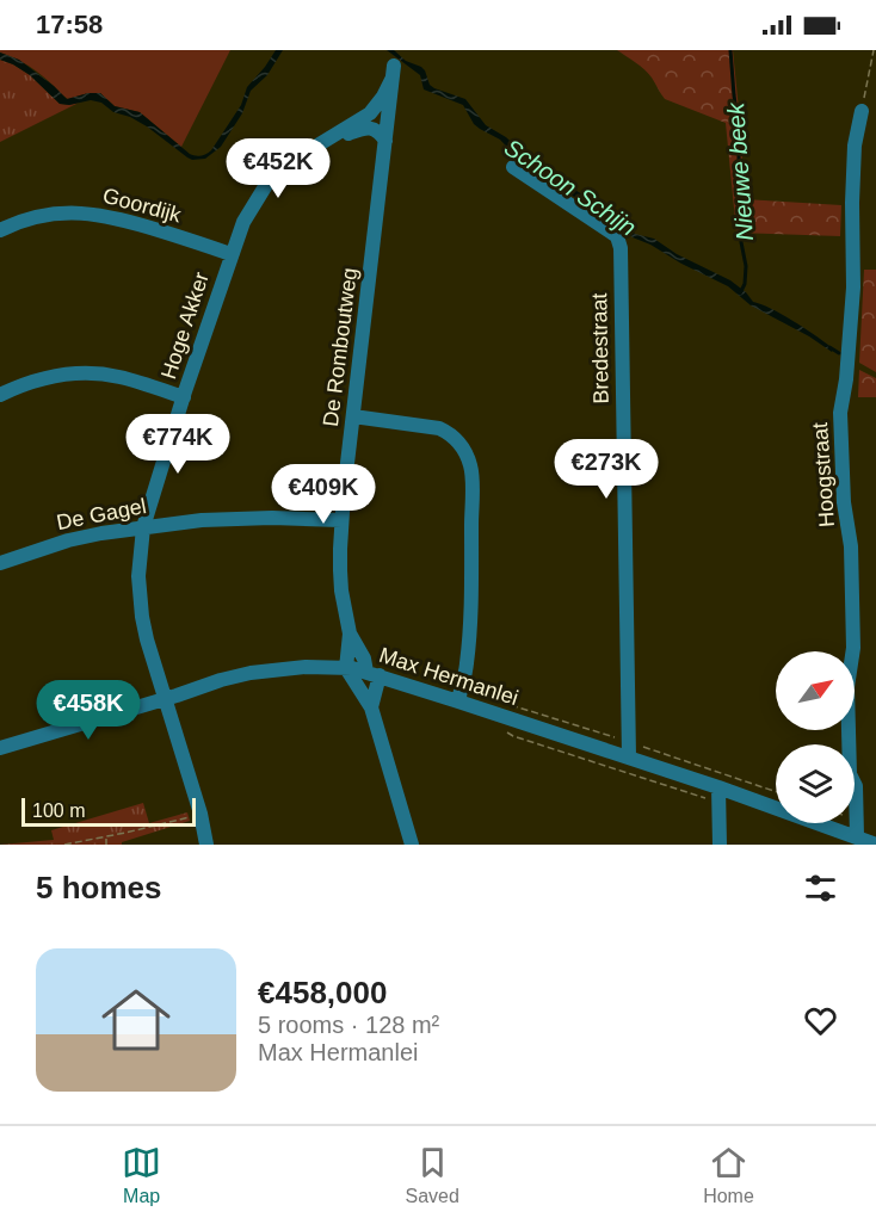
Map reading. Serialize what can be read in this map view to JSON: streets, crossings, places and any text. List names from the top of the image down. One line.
{"streets":{"street":["Goordijk","Hoge Akker","De Romboutweg","Bredestraat","Hoogstraat","De Gagel","Max Hermanlei"]},"crossings":[["Goordijk","Hoge Akker"],["Hoge Akker","De Romboutweg"],["Hoge Akker","De Gagel"],["Hoge Akker","Max Hermanlei"],["De Romboutweg","De Gagel"],["De Romboutweg","Max Hermanlei"],["Bredestraat","Max Hermanlei"],["Hoogstraat","Max Hermanlei"]],"water":["Nieuwe beek","Schoon Schijn"],"scale_bar":"100 m","north":"top right","page":{"status":"17:58","price":["€452K","€774K","€273K","€409K","€458K"],"scale":"100 m","heading":"5 homes","list":[{"name":"€458,000","note":"5 rooms · 128 m² · Max Hermanlei"}],"tabs":["Map","Saved","Home"]}}
